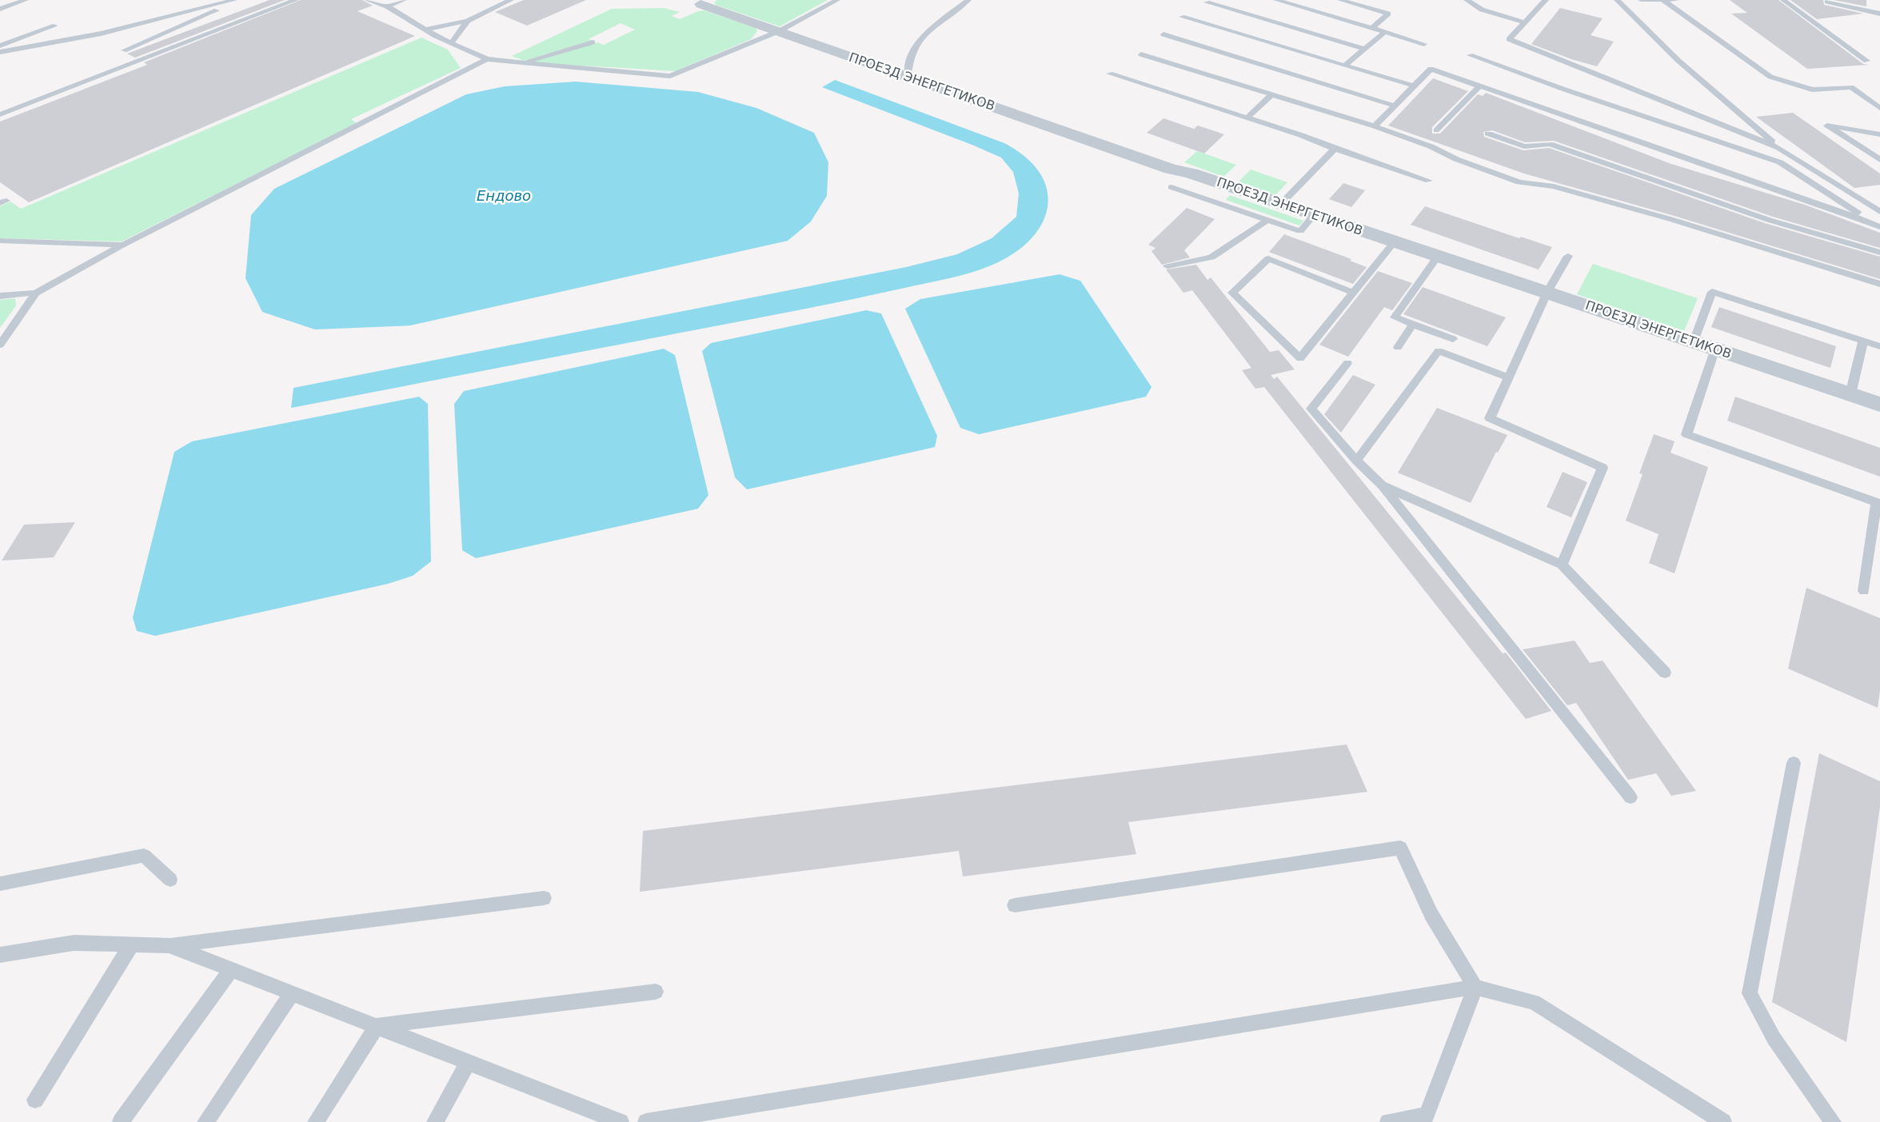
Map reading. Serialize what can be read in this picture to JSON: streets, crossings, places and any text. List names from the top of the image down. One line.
{"streets":{"street":["ПРОЕЗД ЭНЕРГЕТИКОВ"]},"water":["Ендово"]}
